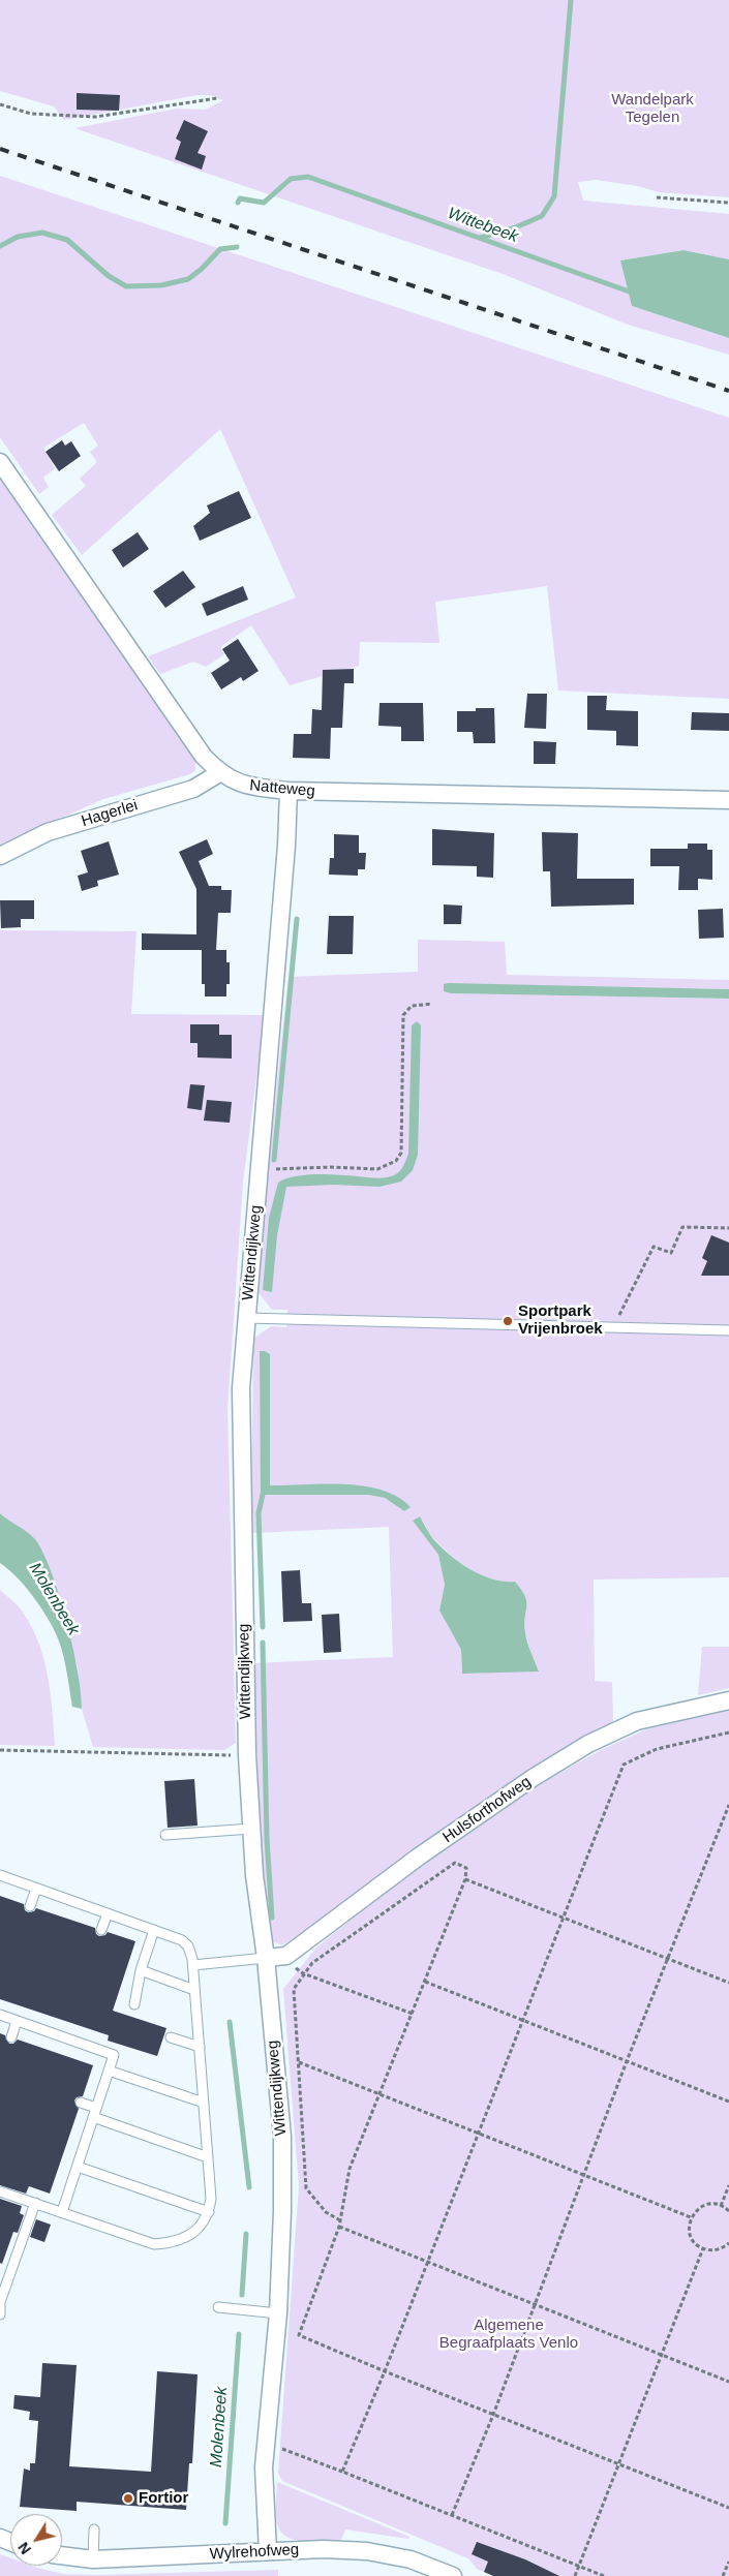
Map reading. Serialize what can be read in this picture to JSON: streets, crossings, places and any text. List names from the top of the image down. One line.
{"streets":{"street":["Natteweg","Hagerlei","Wittendijkweg","Hulsforthofweg","Wylrehofweg"]},"crossings":[["Natteweg","Hagerlei"],["Natteweg","Wittendijkweg"],["Wittendijkweg","Wylrehofweg"]],"water":["Wittebeek","Molenbeek"],"parks":["Wandelpark Tegelen","Algemene Begraafplaats Venlo"],"places":["Sportpark Vrijenbroek","Fortior"],"north":"bottom left"}
